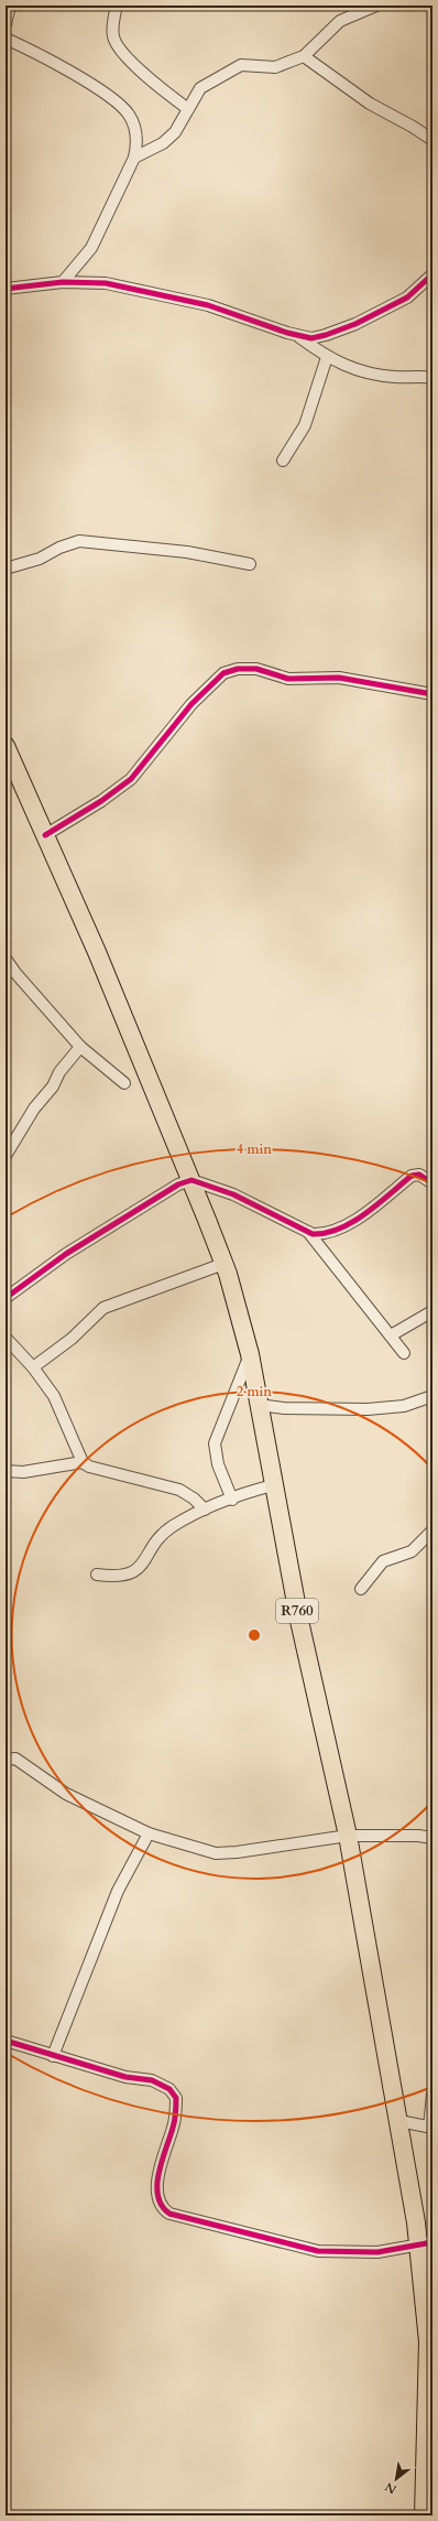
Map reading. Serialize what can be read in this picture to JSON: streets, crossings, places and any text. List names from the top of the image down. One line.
{"streets":{"main road":["R760"]},"north":"bottom left","rings":["4 min","2 min"]}
